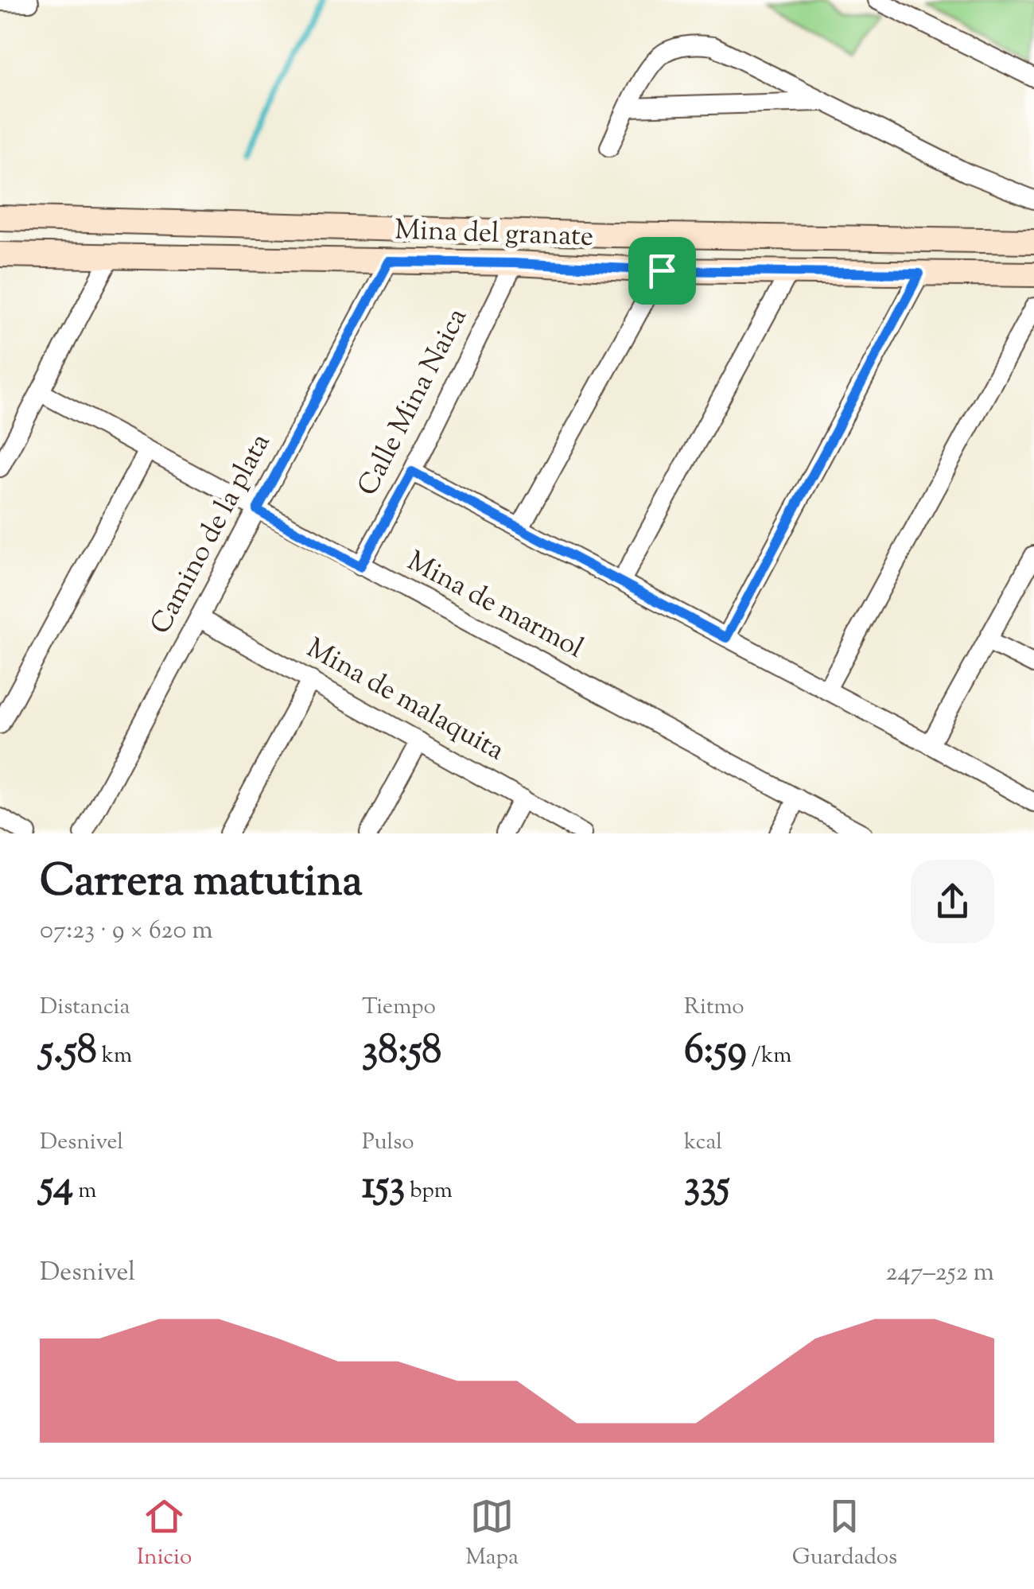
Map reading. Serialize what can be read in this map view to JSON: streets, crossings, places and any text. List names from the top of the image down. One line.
{"streets":{"street":["Mina del granate","Calle Mina Naica","Camino de la plata","Mina de marmol","Mina de malaquita"]},"crossings":[["Mina del granate","Calle Mina Naica"],["Mina del granate","Camino de la plata"],["Calle Mina Naica","Mina de marmol"],["Camino de la plata","Mina de marmol"],["Camino de la plata","Mina de malaquita"]],"page":{"heading":["Carrera matutina","07:23 · 9 × 620 m"],"stats":[["Distancia","5.58 km"],["Tiempo","38:58"],["Ritmo","6:59 /km"],["Desnivel","54 m"],["Pulso","153 bpm"],["kcal","335"]],"chart":["Desnivel","247–252 m"],"tabs":["Inicio","Mapa","Guardados"]}}
